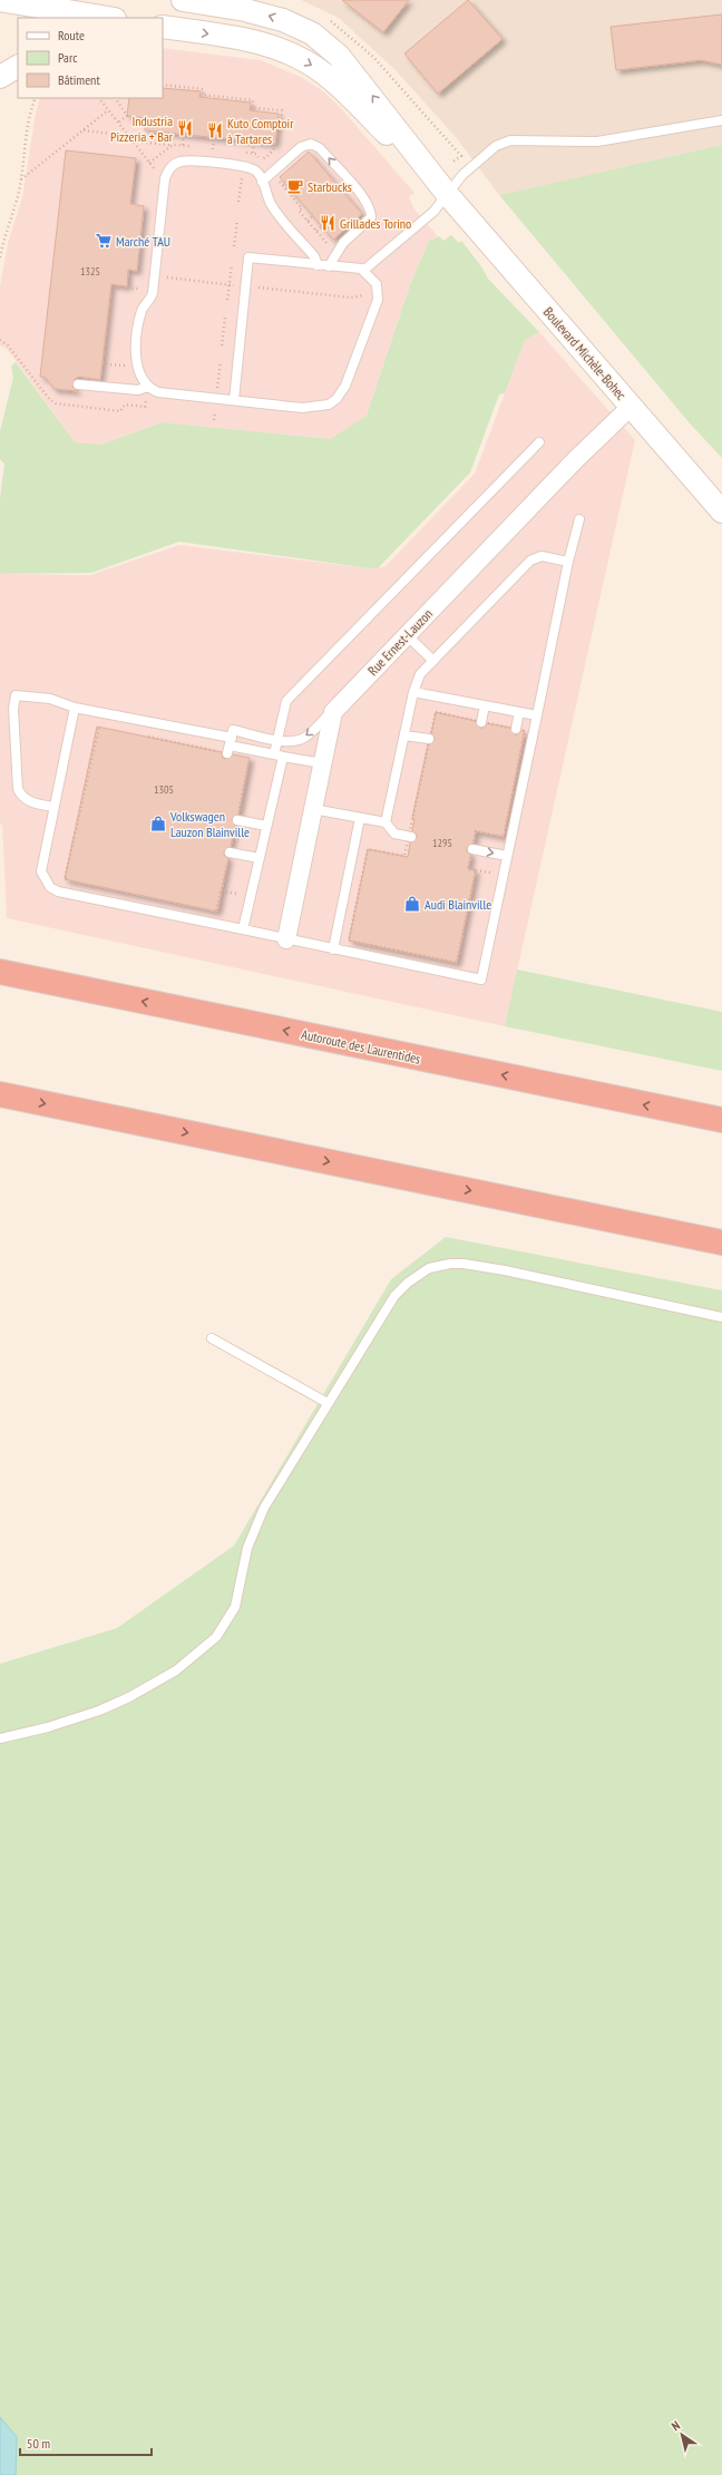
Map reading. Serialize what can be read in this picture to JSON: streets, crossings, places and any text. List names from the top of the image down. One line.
{"streets":{"highway":["Autoroute des Laurentides"],"street":["Boulevard Michèle-Bohec","Rue Ernest-Lauzon"]},"crossings":[["Boulevard Michèle-Bohec","Rue Ernest-Lauzon"]],"places":{"restaurant":["Industria Pizzeria + Bar","Kuto Comptoir à Tartares","Grillades Torino"],"cafe":["Starbucks"],"supermarket":["Marché TAU"],"shop":["Volkswagen Lauzon Blainville","Audi Blainville"]},"house_numbers":["1325","1305","1295"],"legend":["Route","Parc","Bâtiment"],"scale_bar":"50 m","north":"top left"}
